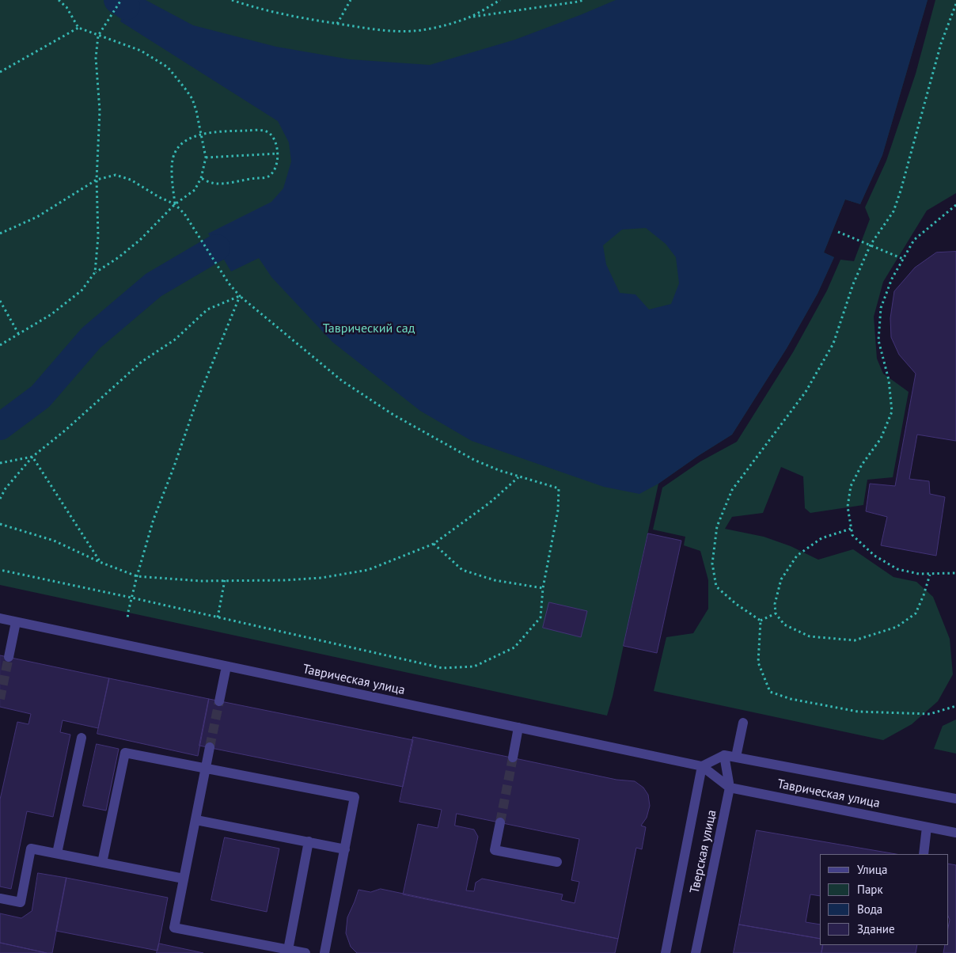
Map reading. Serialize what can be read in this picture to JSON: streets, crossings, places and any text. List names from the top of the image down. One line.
{"streets":{"street":["Таврическая улица","Тверская улица"]},"crossings":[["Таврическая улица","Тверская улица"]],"parks":["Таврический сад"],"legend":["Улица","Парк","Вода","Здание"]}
